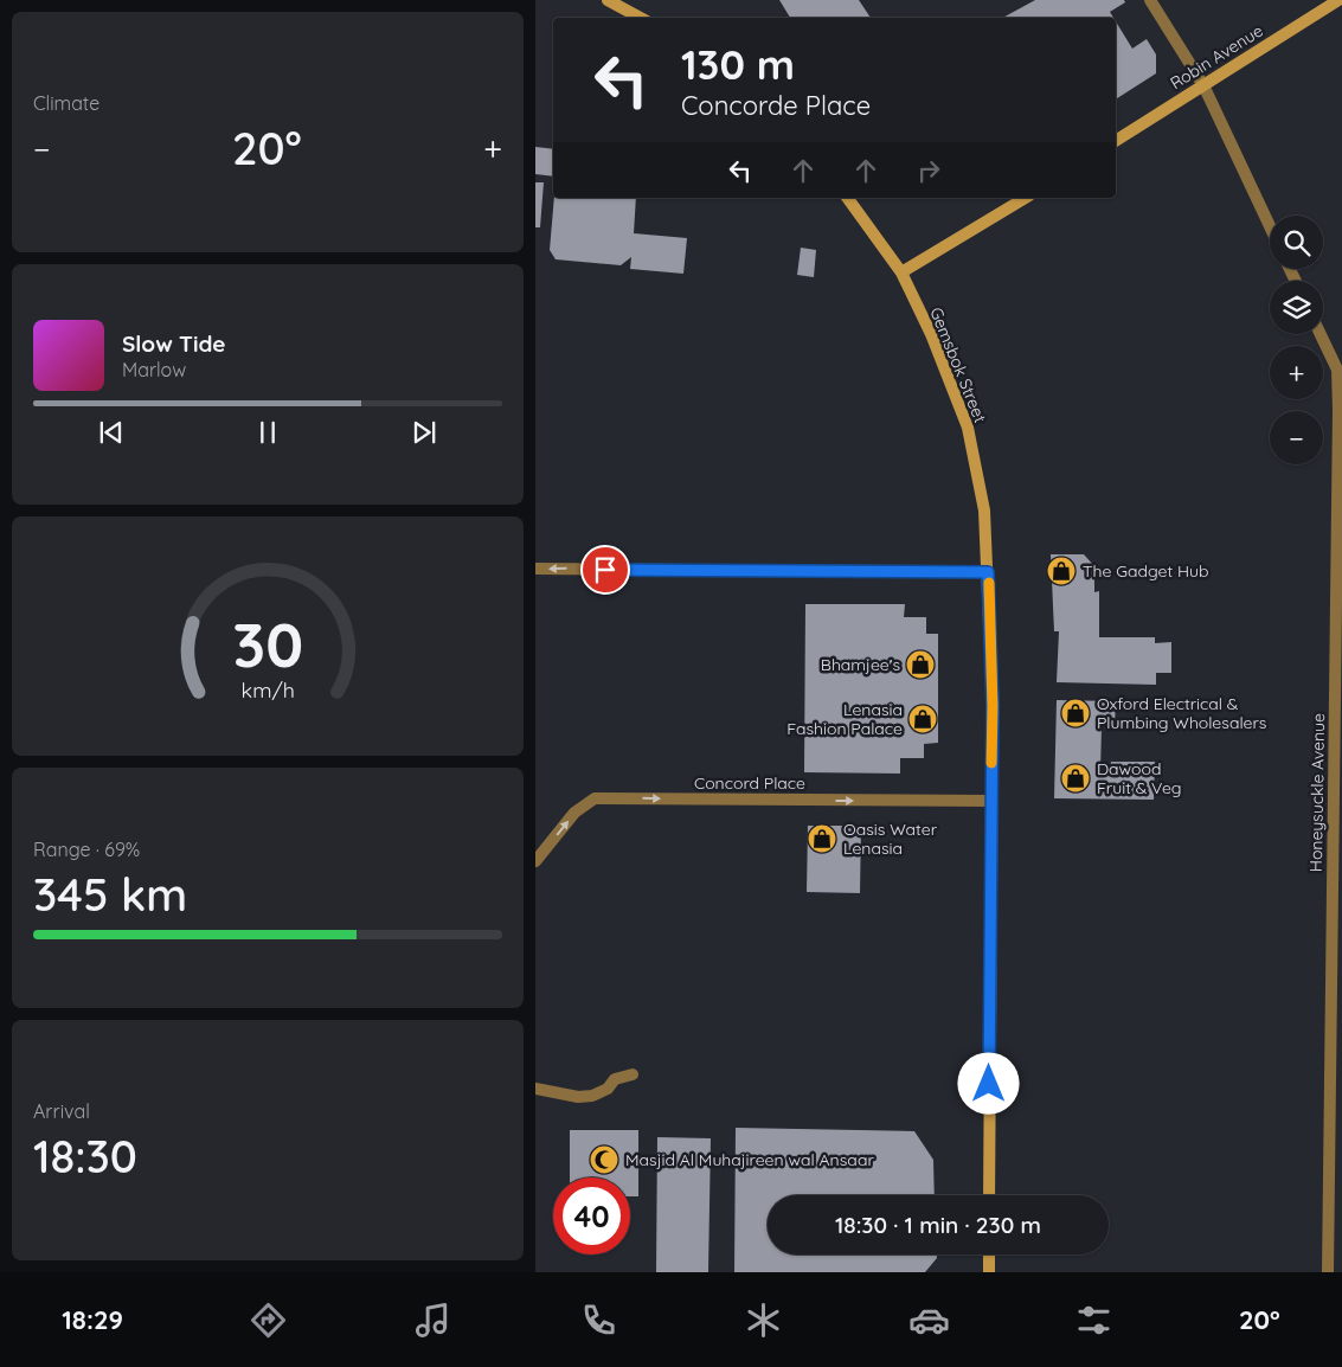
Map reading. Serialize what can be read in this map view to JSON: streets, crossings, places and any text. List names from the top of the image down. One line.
{"streets":{"street":["Robin Avenue","Gemsbok Street","Concord Place","Honeysuckle Avenue"]},"crossings":[["Gemsbok Street","Concord Place"]],"one_way":["Concord Place"],"places":{"shop":["The Gadget Hub","Bhamjee's","Oxford Electrical & Plumbing Wholesalers","Lenasia Fashion Palace","Dawood Fruit & Veg","Oasis Water Lenasia"],"mosque":["Masjid Al Muhajireen wal Ansaar"]},"page":{"tile":["Climate",["Range · 69%","345 km"],["Arrival","18:30"]],"turn":["130 m","Concorde Place"],"heat":["−","20°","+"],"map_buttons":["+","−"],"song":["Slow Tide","Marlow"],"limit":"40","trip":"18:30 · 1 min · 230 m","tabs":["18:29","20°"],"gauge":["30","km/h"]}}
